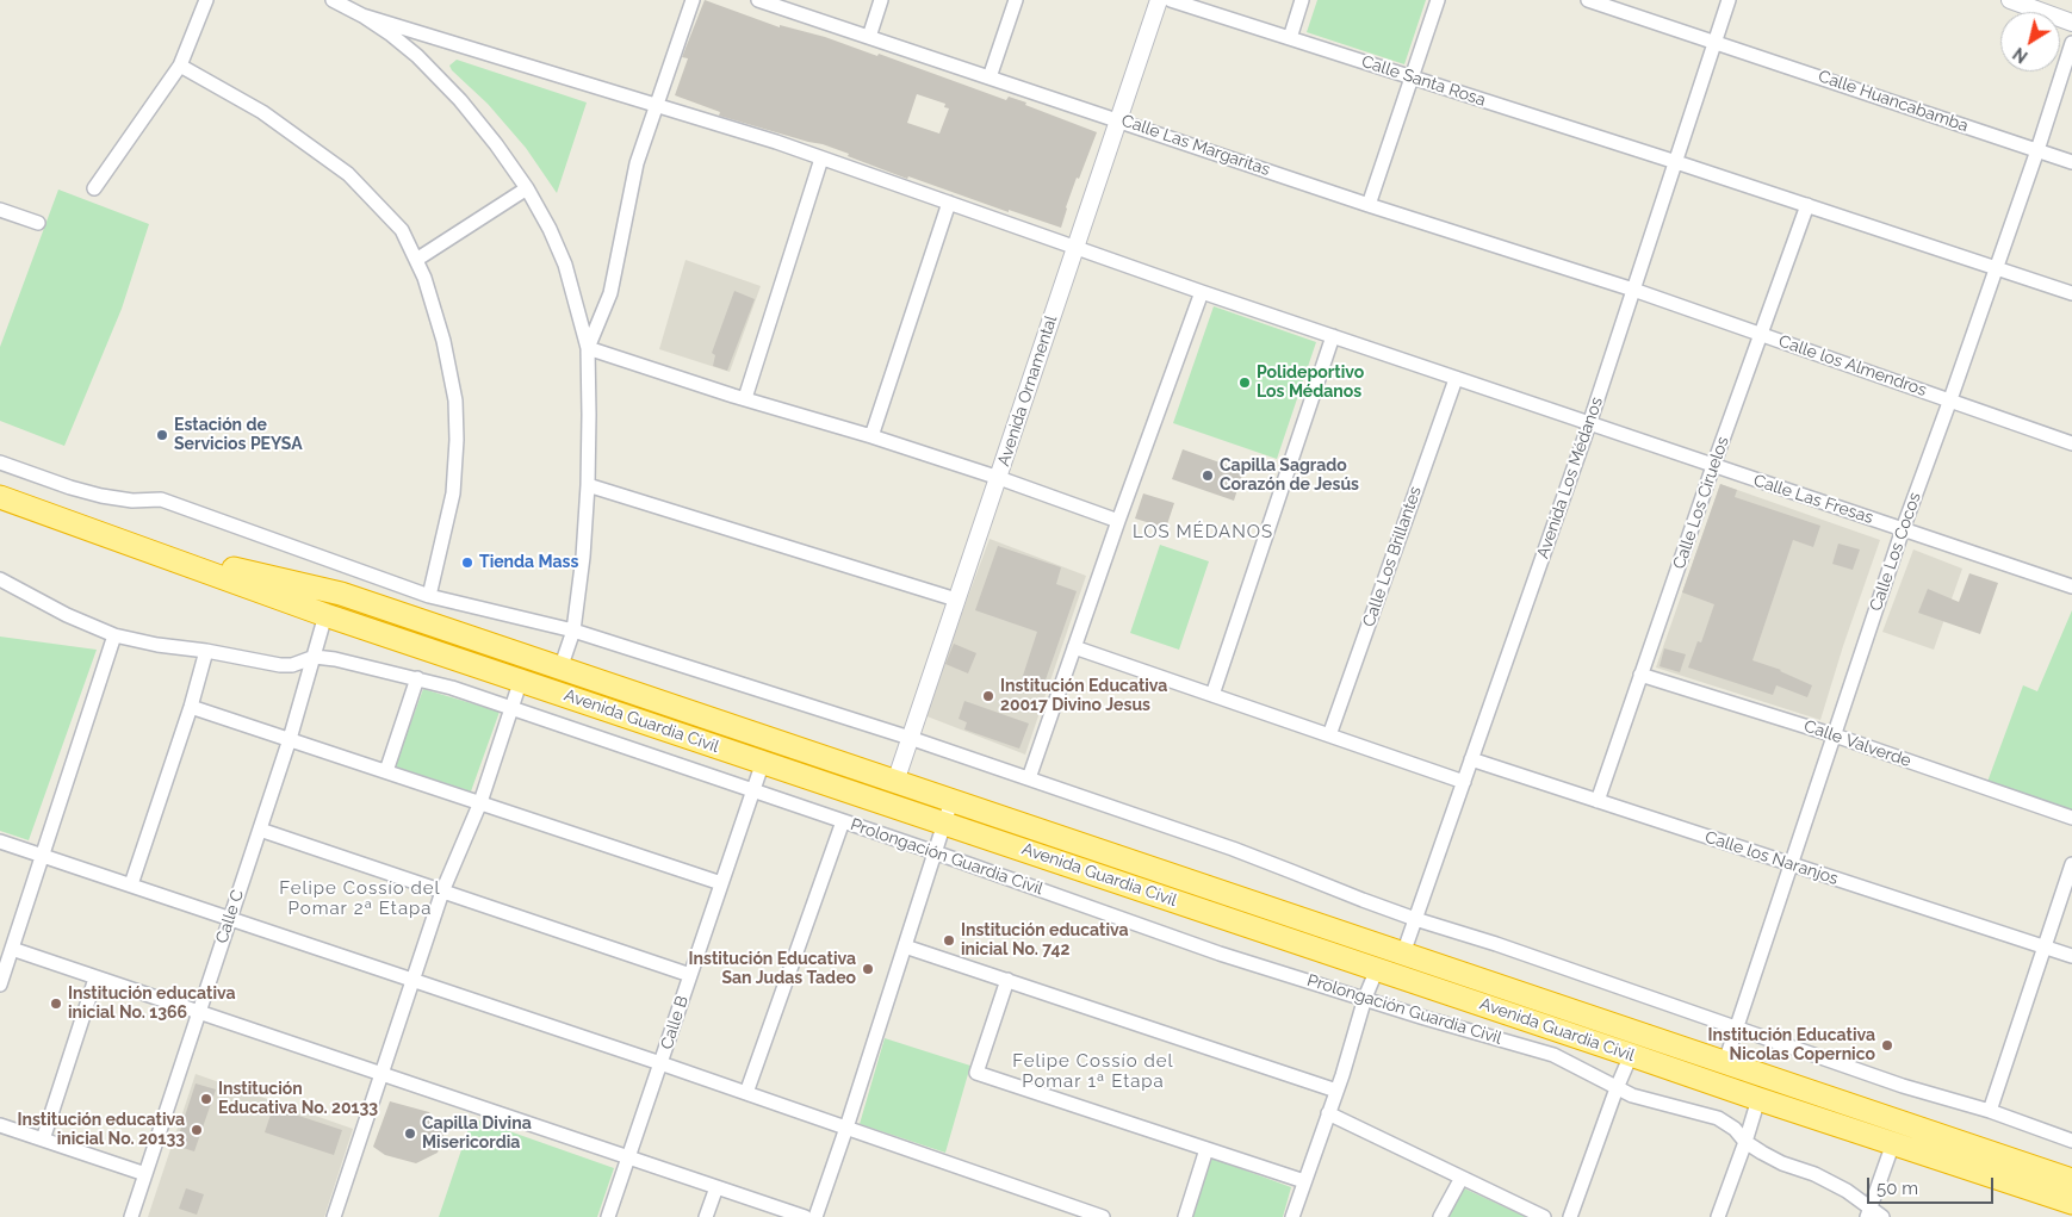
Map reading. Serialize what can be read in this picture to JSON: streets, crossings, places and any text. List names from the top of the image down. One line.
{"streets":{"highway":["Avenida Guardia Civil"],"street":["Calle Santa Rosa","Calle Huancabamba","Calle Las Margaritas","Calle los Almendros","Avenida Ornamental","Avenida Los Médanos","Calle Las Fresas","Calle Los Ciruelos","Calle Los Cocos","Calle Los Brillantes","Calle Valverde","Prolongación Guardia Civil","Calle los Naranjos","Calle C","Calle B"]},"crossings":[["Calle Santa Rosa","Avenida Los Médanos"],["Calle Santa Rosa","Calle Los Ciruelos"],["Calle Santa Rosa","Calle Los Cocos"],["Calle Huancabamba","Avenida Los Médanos"],["Calle Huancabamba","Calle Los Cocos"],["Calle Las Margaritas","Calle los Almendros"],["Calle Las Margaritas","Avenida Ornamental"],["Calle Las Margaritas","Avenida Los Médanos"],["Calle los Almendros","Avenida Los Médanos"],["Calle los Almendros","Calle Los Ciruelos"],["Calle los Almendros","Calle Los Cocos"],["Avenida Ornamental","Calle Las Fresas"],["Avenida Ornamental","Avenida Guardia Civil"],["Avenida Los Médanos","Calle Las Fresas"],["Avenida Los Médanos","Avenida Guardia Civil"],["Avenida Los Médanos","Calle los Naranjos"],["Calle Las Fresas","Calle Los Ciruelos"],["Calle Las Fresas","Calle Los Cocos"],["Calle Las Fresas","Calle Los Brillantes"],["Calle Los Ciruelos","Calle Valverde"],["Calle Los Ciruelos","Calle los Naranjos"],["Calle Los Cocos","Avenida Guardia Civil"],["Calle Los Cocos","Calle Valverde"],["Calle Los Cocos","Calle los Naranjos"],["Avenida Guardia Civil","Calle C"],["Avenida Guardia Civil","Calle B"],["Prolongación Guardia Civil","Calle C"],["Prolongación Guardia Civil","Calle B"]],"districts":["LOS MÉDANOS","Felipe Cossío del Pomar 2ª Etapa","Felipe Cossío del Pomar 1ª Etapa"],"places":["Polideportivo Los Médanos","Estación de Servicios PEYSA","Capilla Sagrado Corazón de Jesús","Tienda Mass","Institución Educativa 20017 Divino Jesus","Institución educativa inicial No. 742","Institución Educativa San Judas Tadeo","Institución educativa inicial No. 1366","Institución Educativa Nicolas Copernico","Institución Educativa No. 20133","Institución educativa inicial No. 20133","Capilla Divina Misericordia"],"scale_bar":"50 m","north":"bottom left"}
